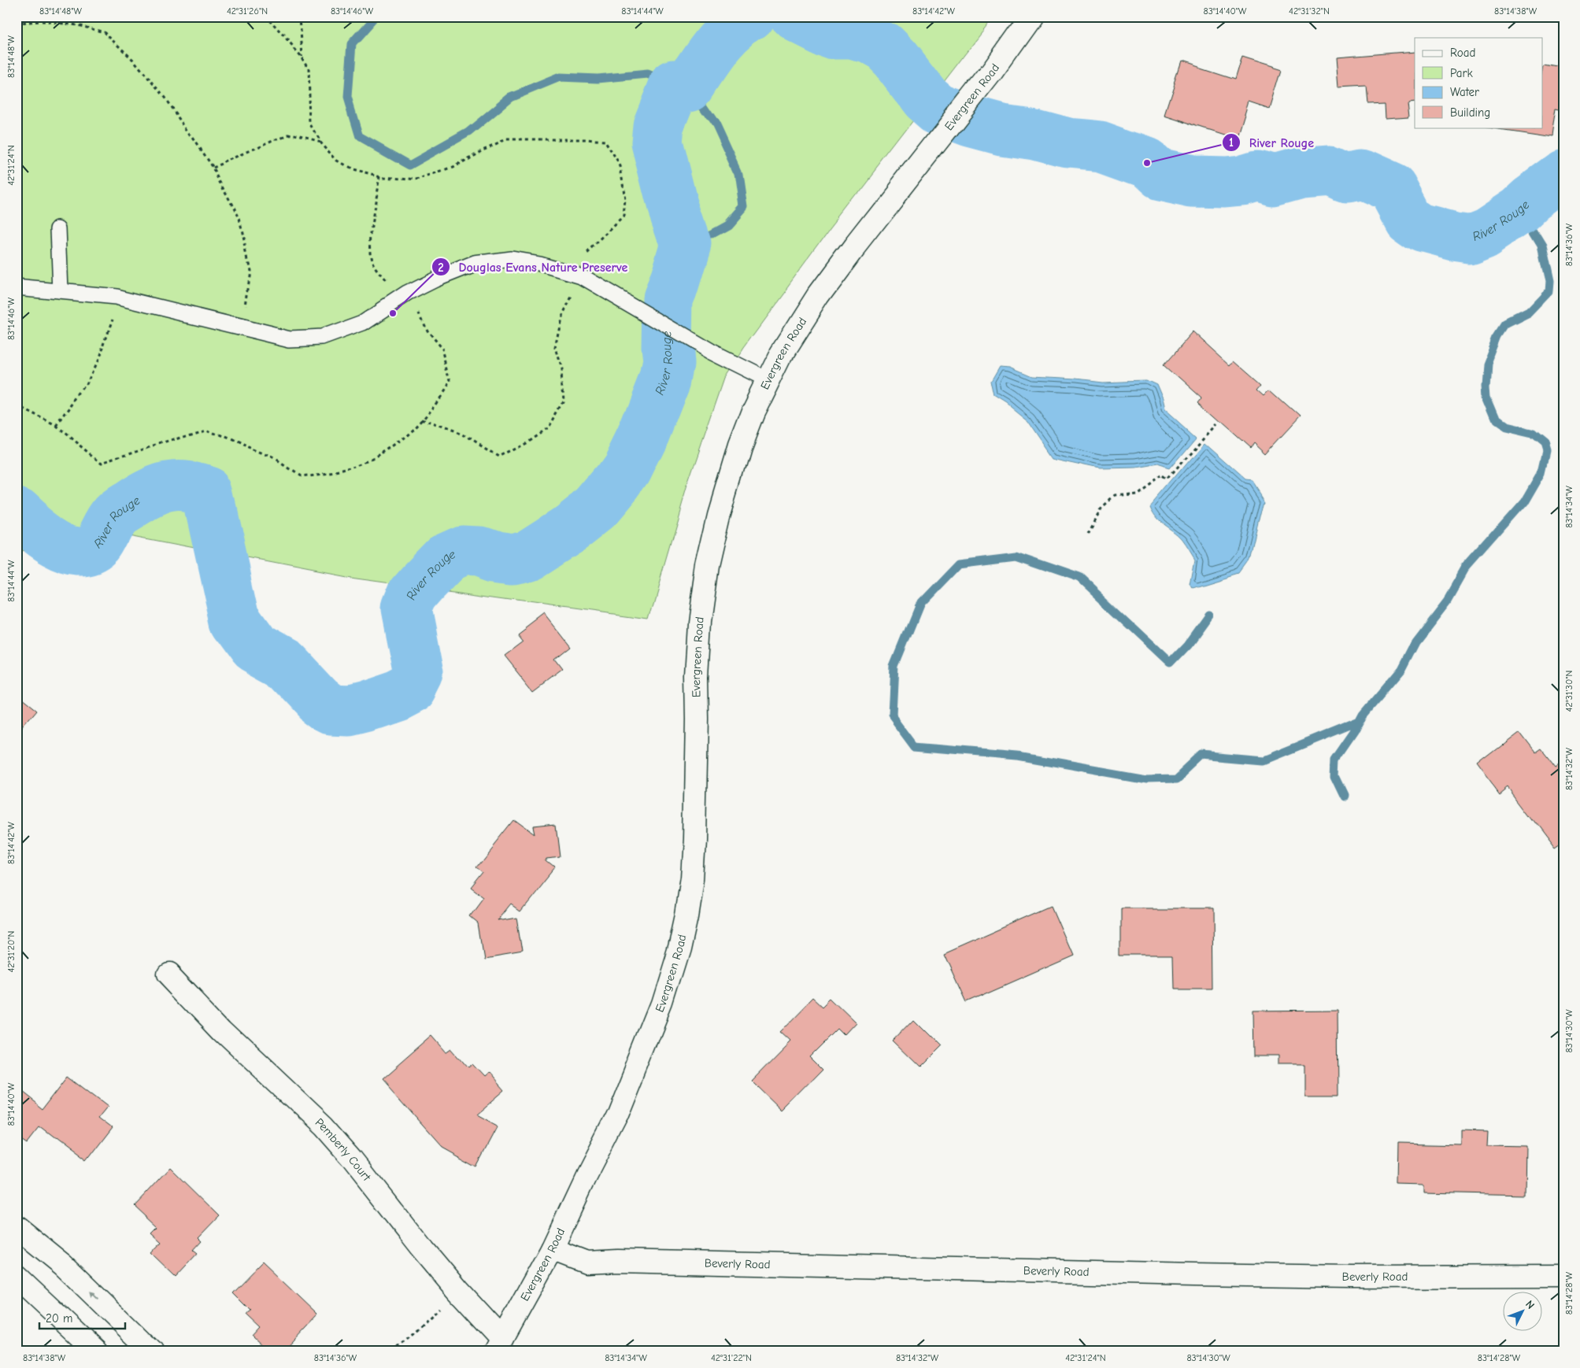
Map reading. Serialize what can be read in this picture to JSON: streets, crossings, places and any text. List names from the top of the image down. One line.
{"streets":{"street":["Evergreen Road","Pemberly Court","Beverly Road"]},"crossings":[["Evergreen Road","Pemberly Court"],["Evergreen Road","Beverly Road"]],"water":["River Rouge"],"places":["River Rouge","Douglas Evans Nature Preserve"],"legend":["Road","Park","Water","Building"],"scale_bar":"20 m","north":"top right","coordinates":["83°14'48\"W","42°31'26\"N","83°14'46\"W","83°14'44\"W","83°14'42\"W","83°14'40\"W","42°31'32\"N","83°14'38\"W","42°31'24\"N","83°14'36\"W","83°14'34\"W","42°31'30\"N","83°14'32\"W","42°31'20\"N","83°14'30\"W","83°14'28\"W","42°31'22\"N"]}
